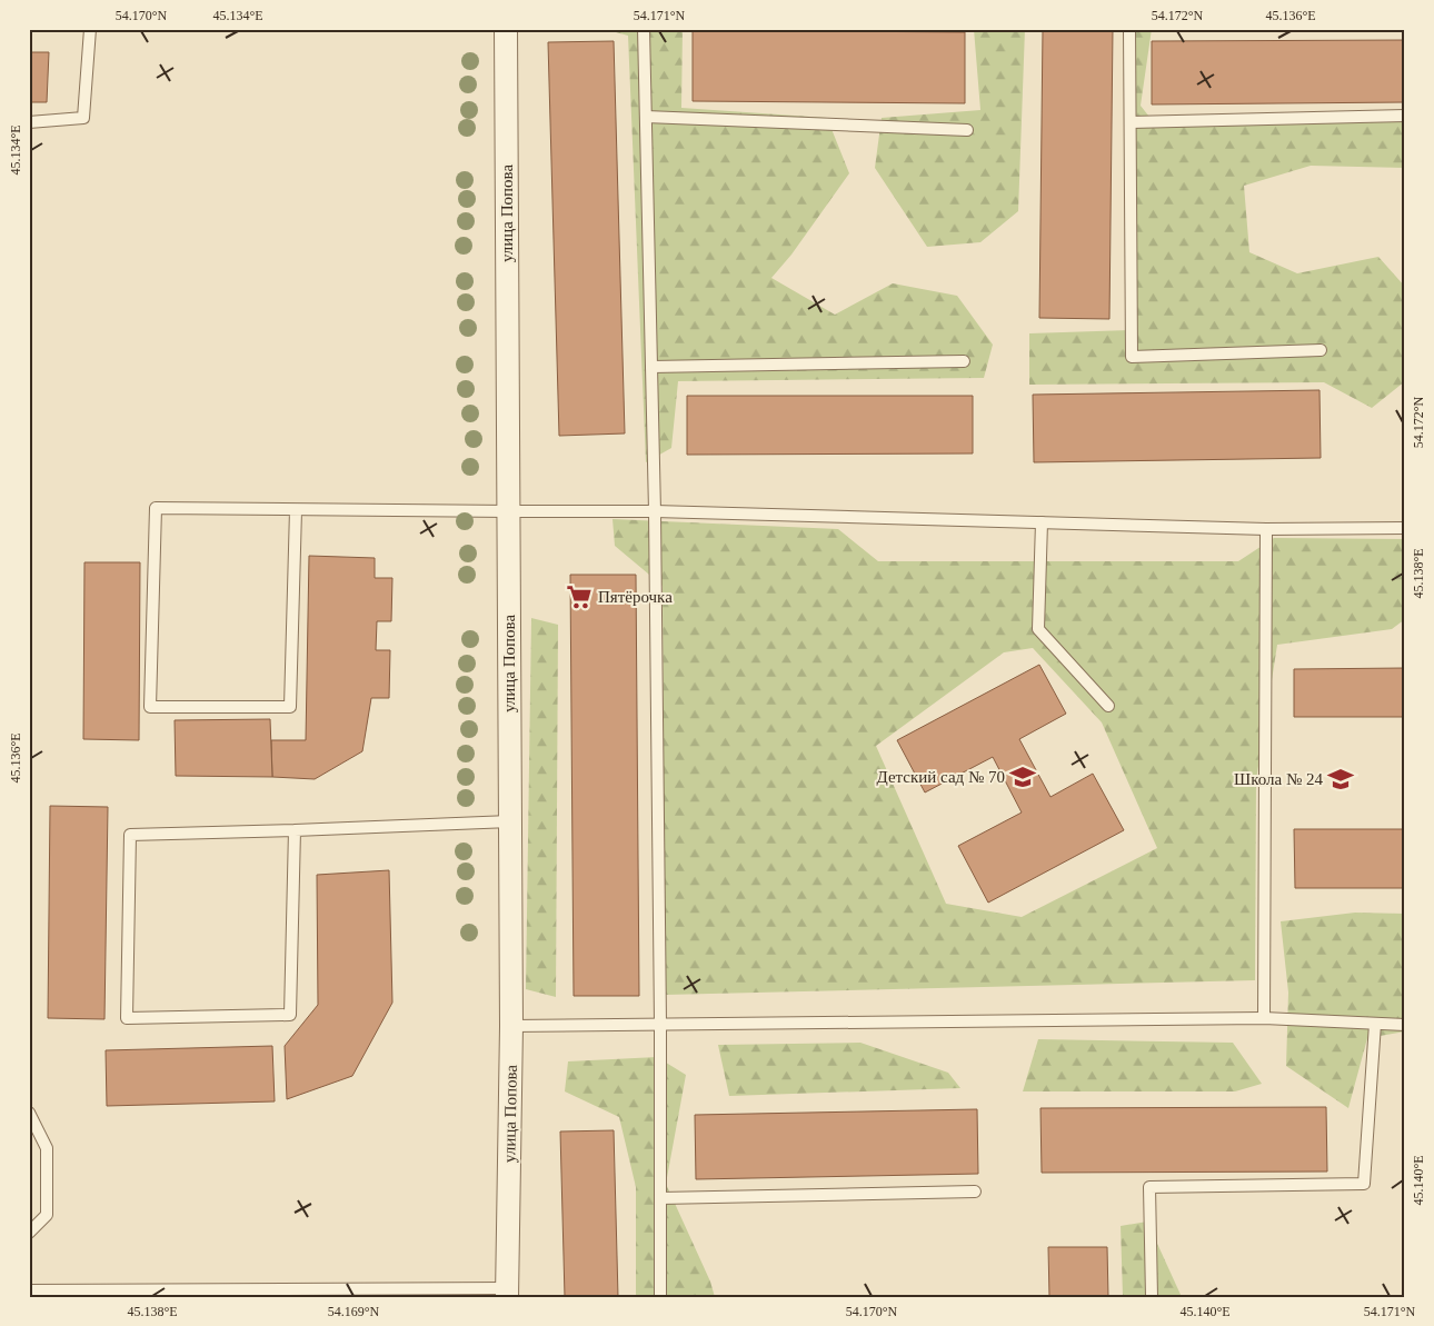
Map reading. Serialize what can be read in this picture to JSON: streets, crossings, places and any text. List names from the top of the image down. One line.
{"streets":{"street":["улица Попова"]},"places":{"supermarket":["Пятёрочка"],"school or university":["Детский сад № 70","Школа № 24"]},"coordinates":["54.170°N","45.134°E","54.171°N","54.172°N","45.136°E","45.138°E","45.140°E","54.169°N"]}
